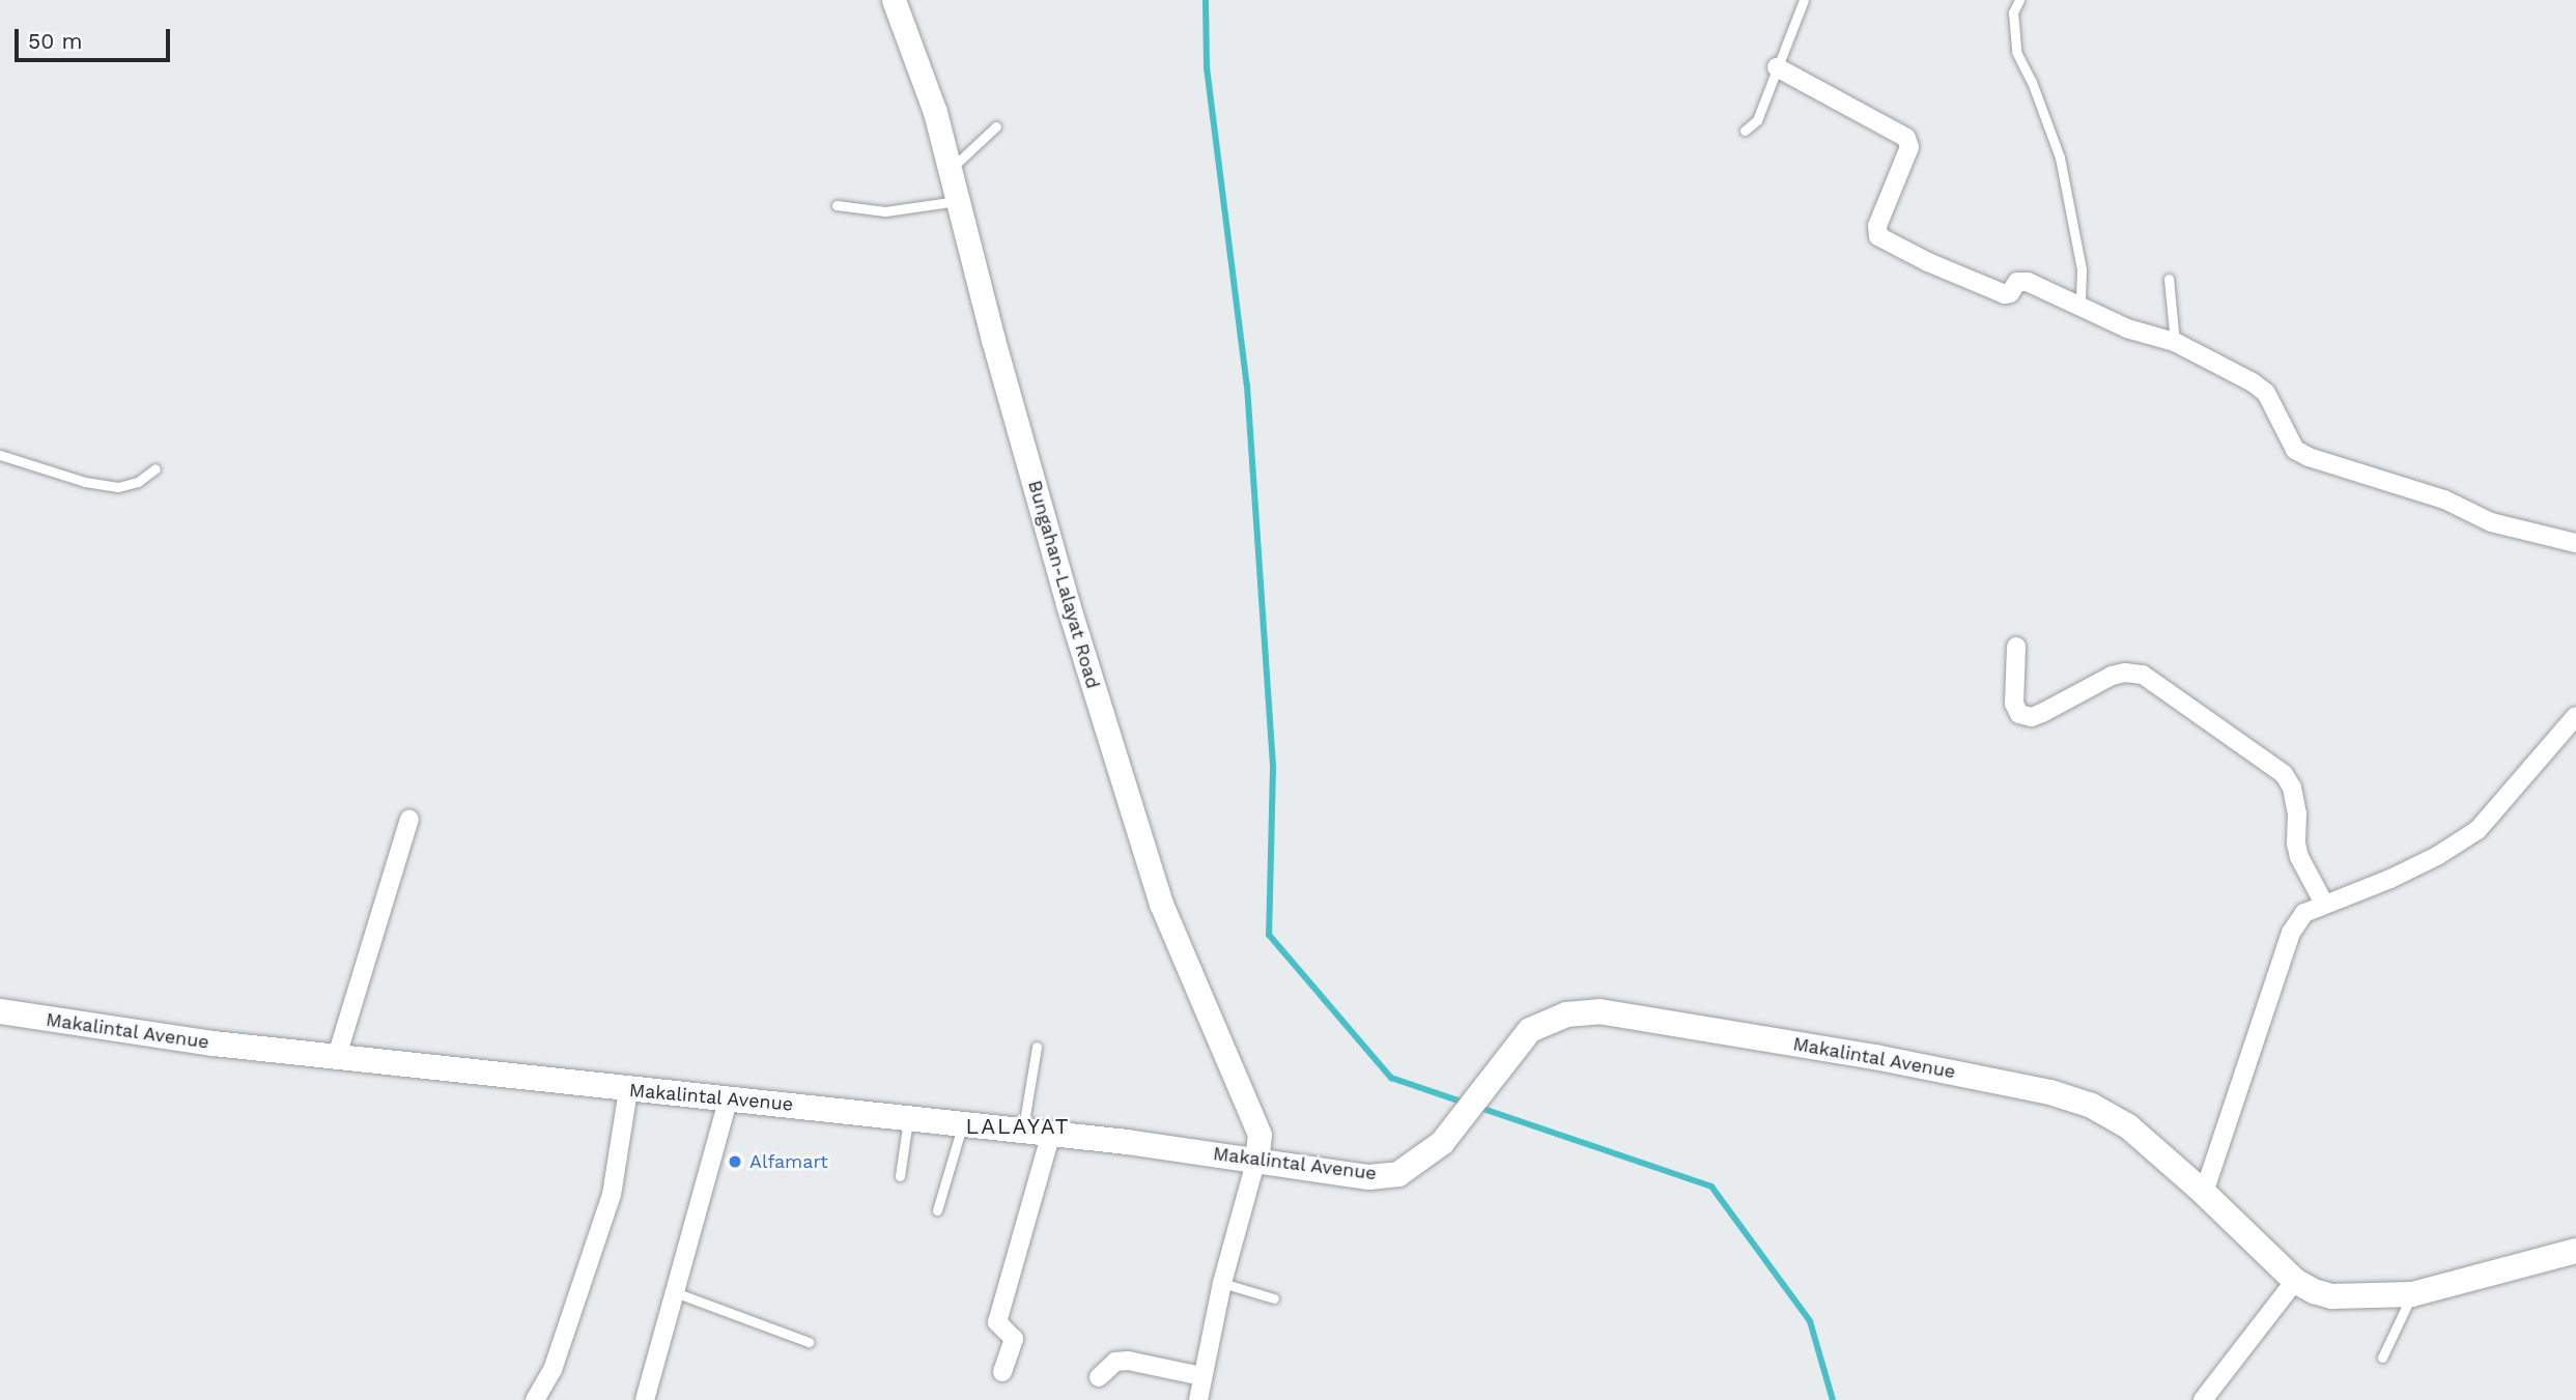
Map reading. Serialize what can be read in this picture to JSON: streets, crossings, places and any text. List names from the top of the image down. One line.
{"streets":{"main road":["Makalintal Avenue"],"street":["Bungahan-Lalayat Road"]},"crossings":[["Bungahan-Lalayat Road","Makalintal Avenue"]],"districts":["LALAYAT"],"places":["Alfamart"],"scale_bar":"50 m"}
